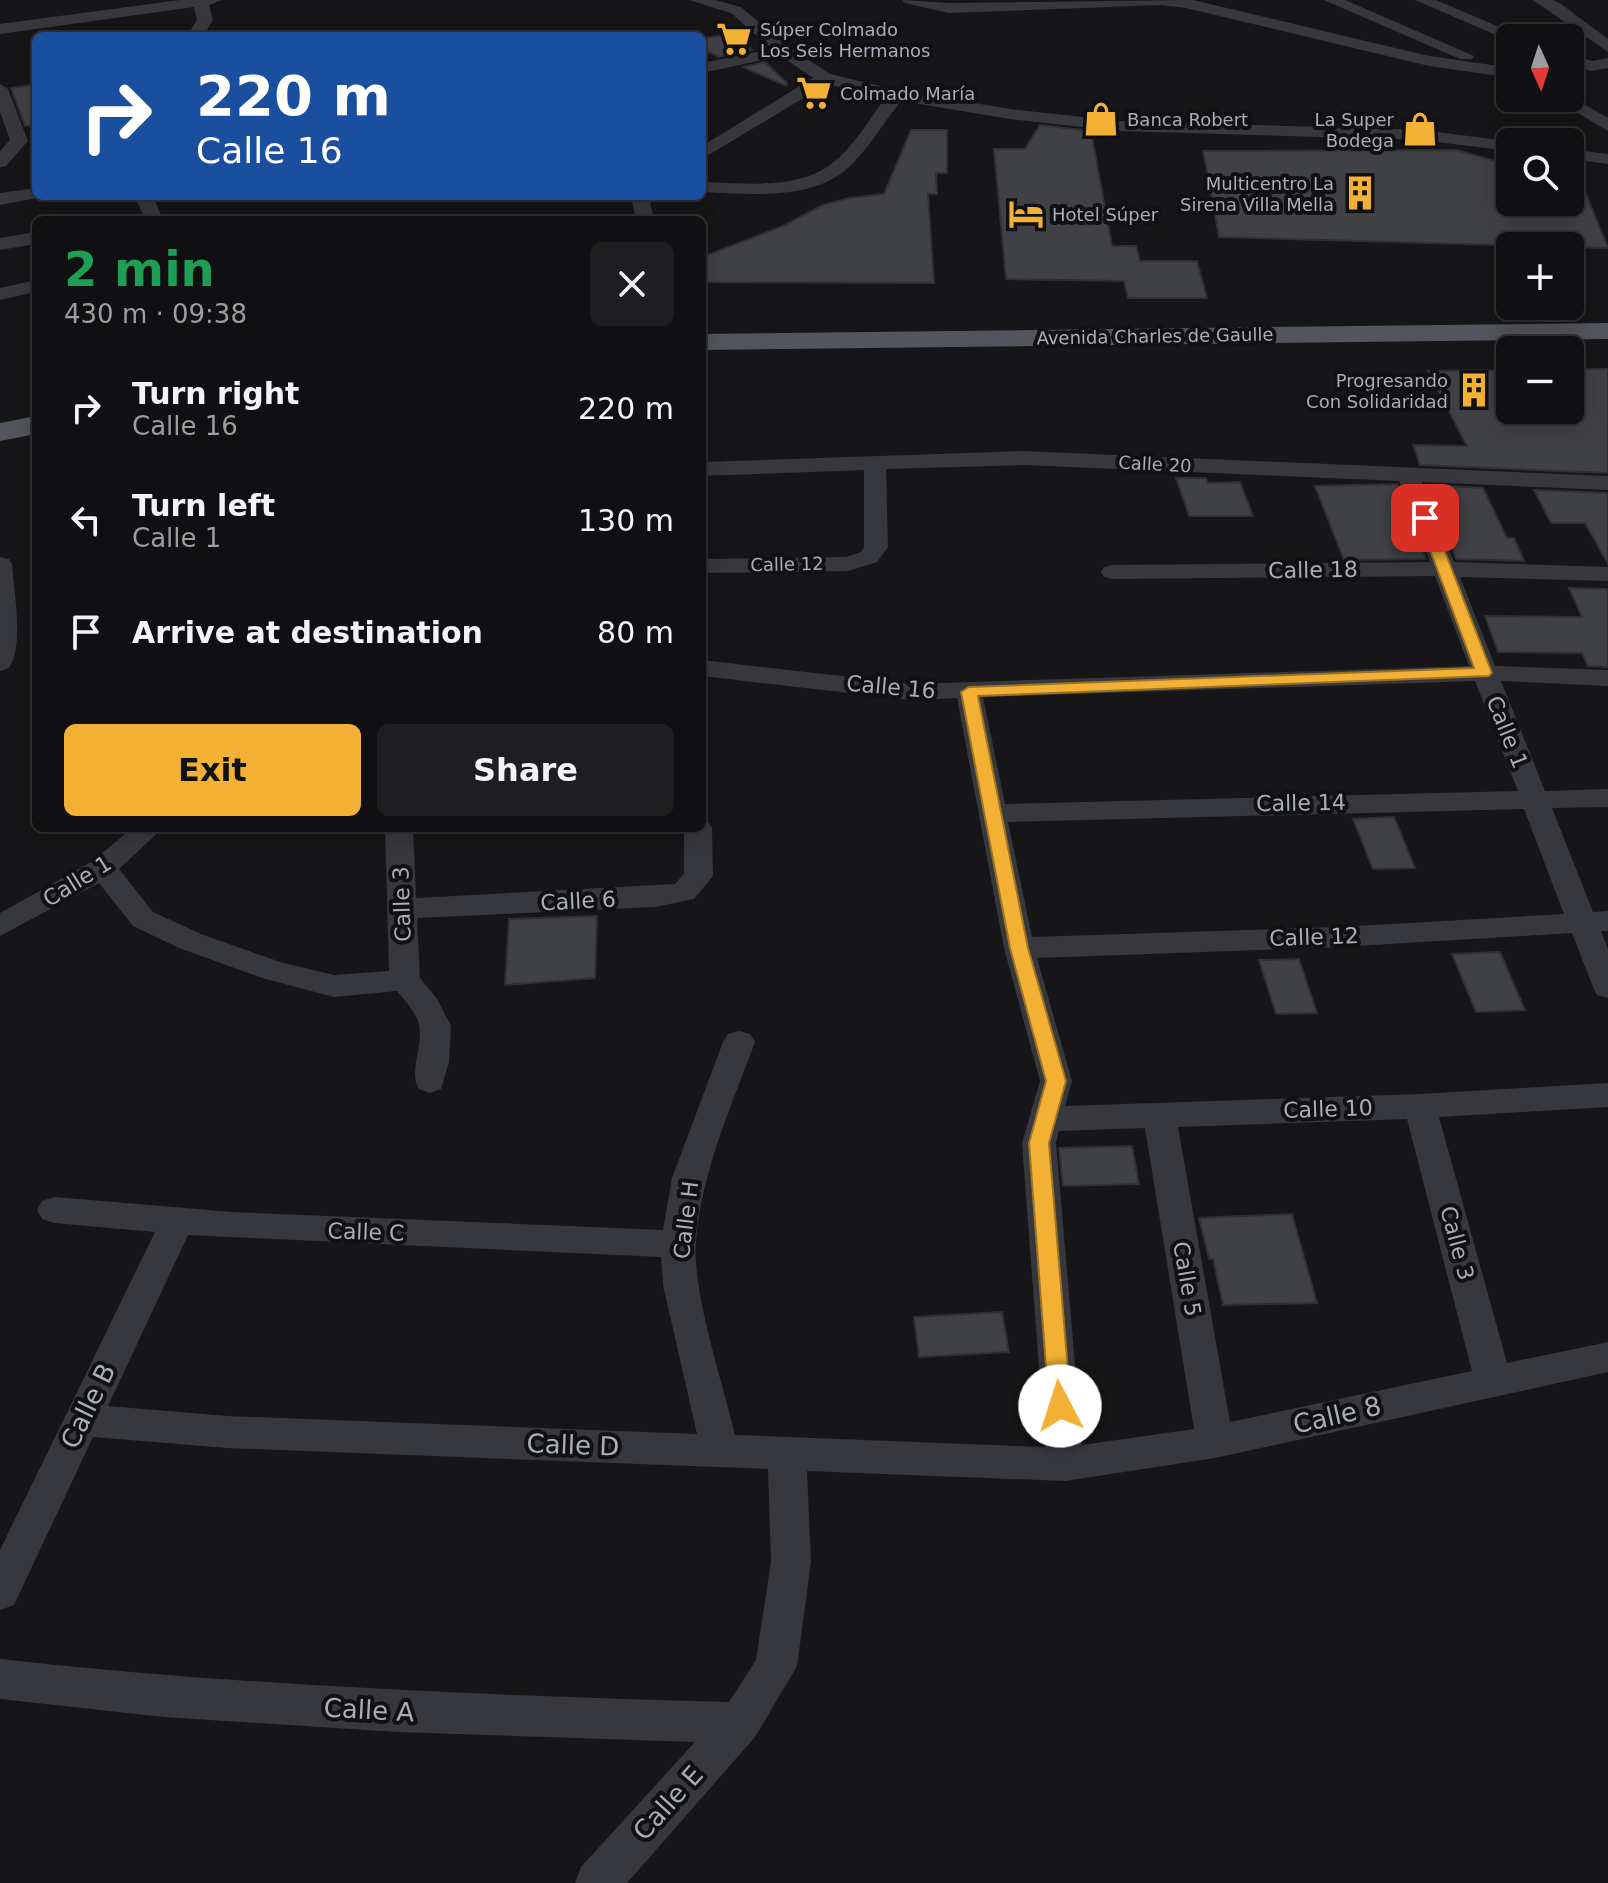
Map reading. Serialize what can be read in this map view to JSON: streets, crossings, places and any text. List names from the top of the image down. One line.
{"streets":{"main road":["Avenida Charles de Gaulle"],"street":["Calle 20","Calle 12","Calle 18","Calle 16","Calle 1","Calle 14","Calle 6","Calle 3","Calle 10","Calle H","Calle C","Calle 5","Calle B","Calle 8","Calle D","Calle A","Calle E"]},"crossings":[["Calle 20","Calle 12"],["Calle 20","Calle 1"],["Calle 12","Calle 1"],["Calle 18","Calle 1"],["Calle 16","Calle 1"],["Calle 1","Calle 14"],["Calle 6","Calle 3"],["Calle 3","Calle 10"],["Calle 3","Calle 8"],["Calle 10","Calle 5"],["Calle H","Calle C"],["Calle H","Calle D"],["Calle C","Calle B"],["Calle 5","Calle 8"],["Calle B","Calle D"],["Calle 8","Calle D"],["Calle A","Calle E"]],"places":{"supermarket":["Súper Colmado Los Seis Hermanos","Colmado María"],"shop":["Banca Robert","La Super Bodega"],"building":["Multicentro La Sirena Villa Mella","Progresando Con Solidaridad"],"hotel":["Hotel Súper"]},"north":"bottom","page":{"map_buttons":["+","−"],"turn":["220 m","Calle 16"],"heading":["2 min","430 m · 09:38"],"list":[{"name":"Turn right","note":"Calle 16","value":"220 m"},{"name":"Turn left","note":"Calle 1","value":"130 m"},{"name":"Arrive at destination","value":"80 m"}],"buttons":["Exit","Share"]}}
